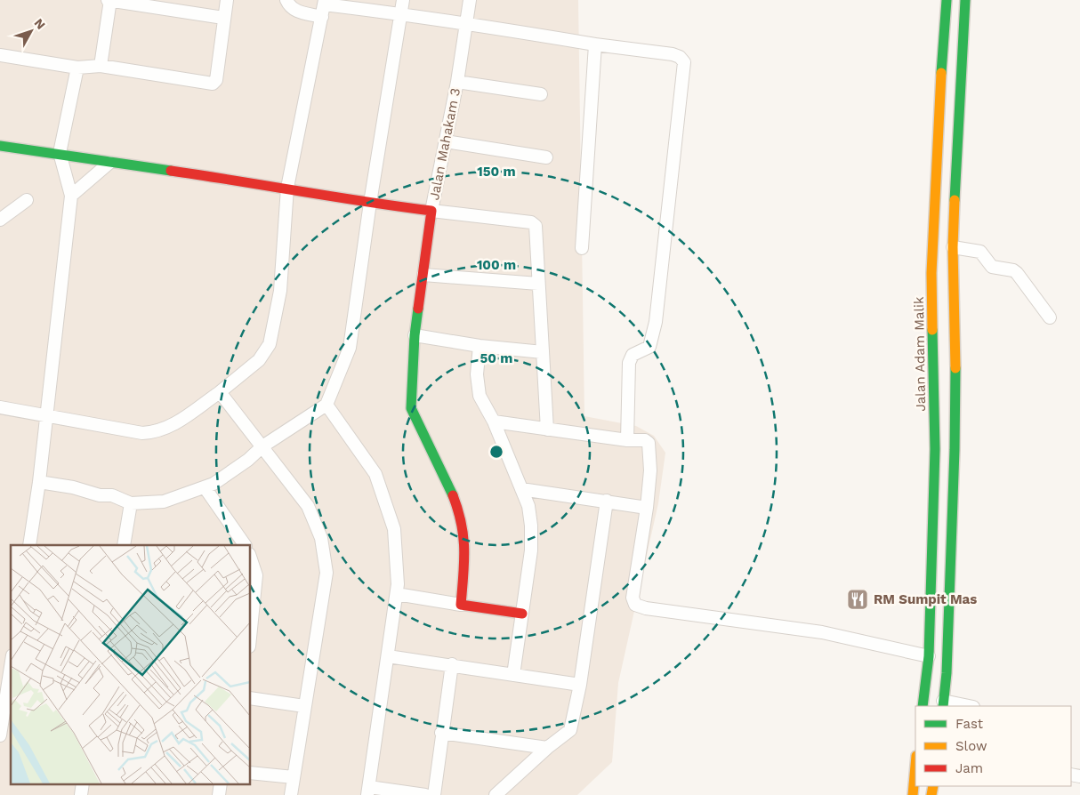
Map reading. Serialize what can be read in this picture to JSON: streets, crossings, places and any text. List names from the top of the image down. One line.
{"streets":{"main road":["Jalan Adam Malik"],"street":["Jalan Mahakam 3"]},"places":{"restaurant":["RM Sumpit Mas"]},"legend":["Fast","Slow","Jam"],"north":"top right","rings":["150 m","100 m","50 m"]}
